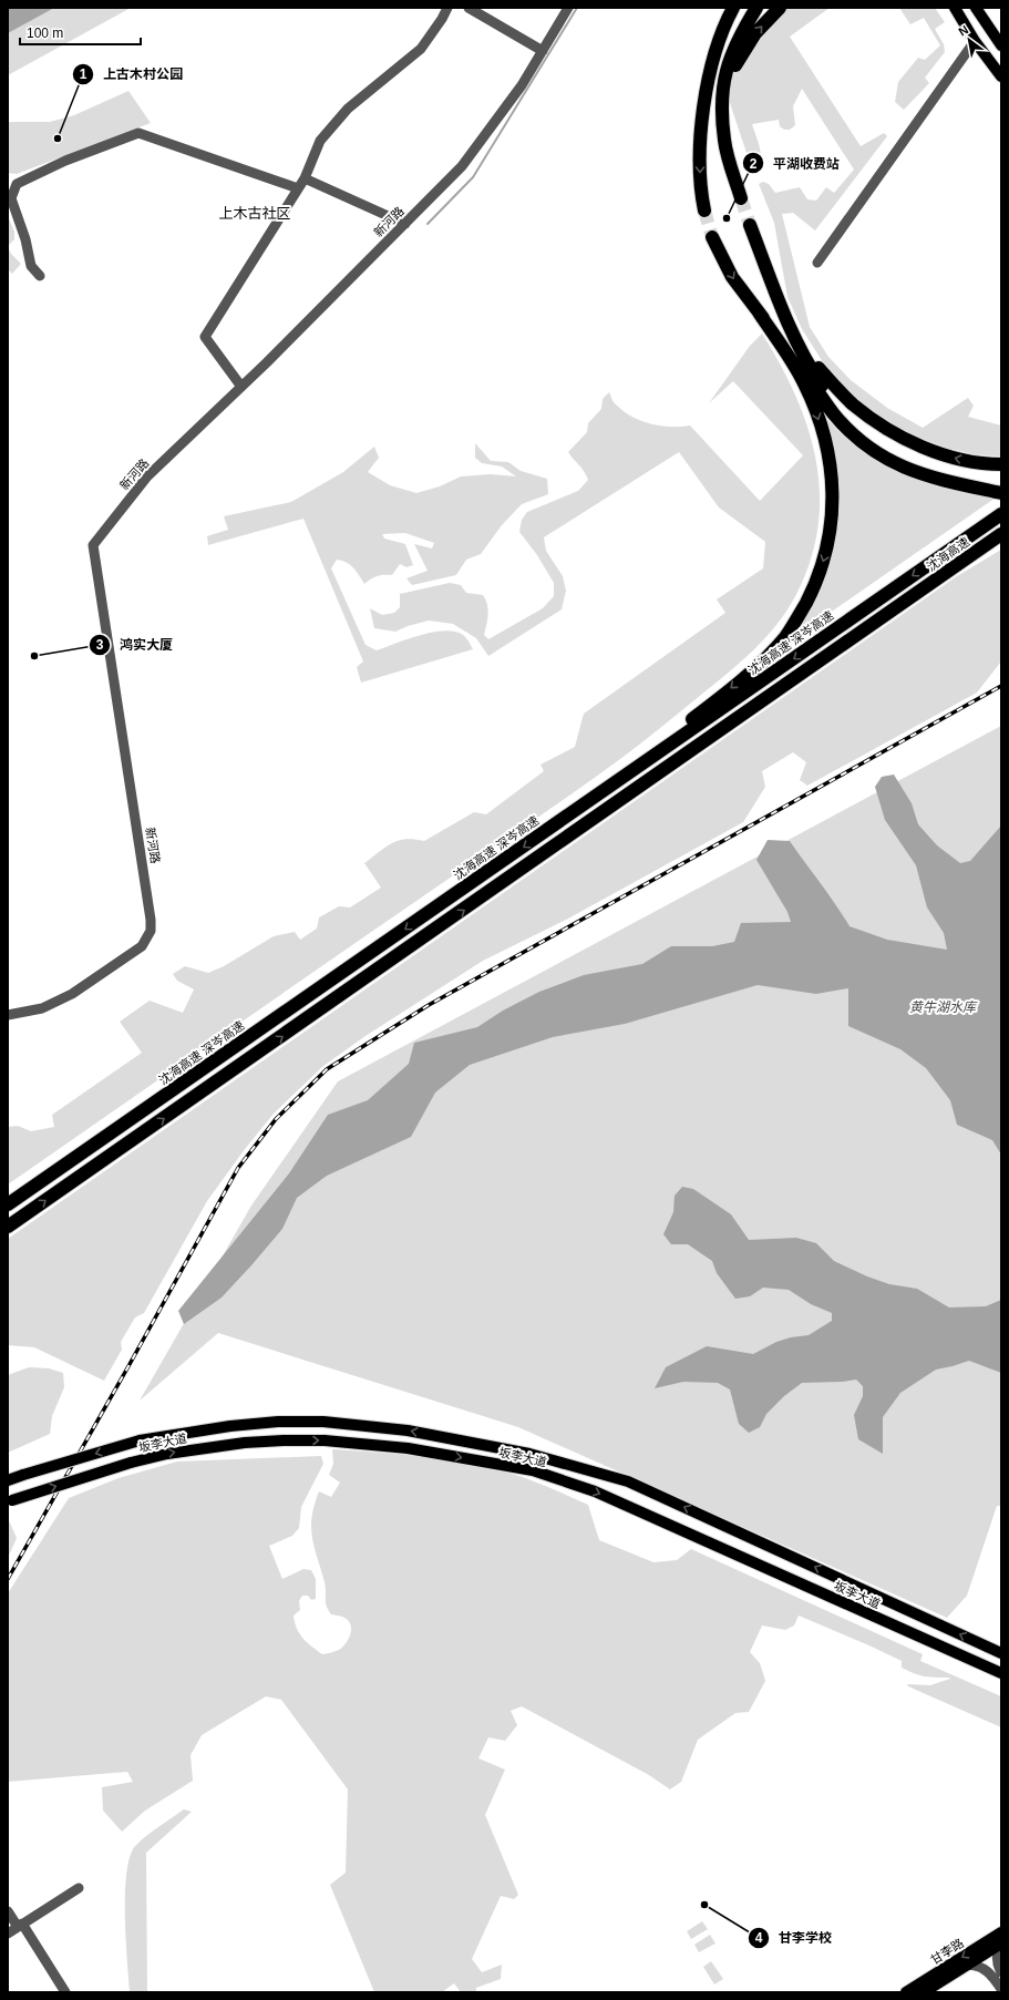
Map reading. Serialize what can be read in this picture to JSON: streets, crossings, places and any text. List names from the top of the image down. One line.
{"streets":{"highway":["沈海高速","沈海高速 深岑高速"],"main road":["坂李大道","甘李路"],"street":["新河路"]},"districts":["上木古社区"],"water":["黄牛湖水库"],"places":["上古木村公园","平湖收费站","鸿实大厦","甘李学校"],"scale_bar":"100 m","north":"top left"}
